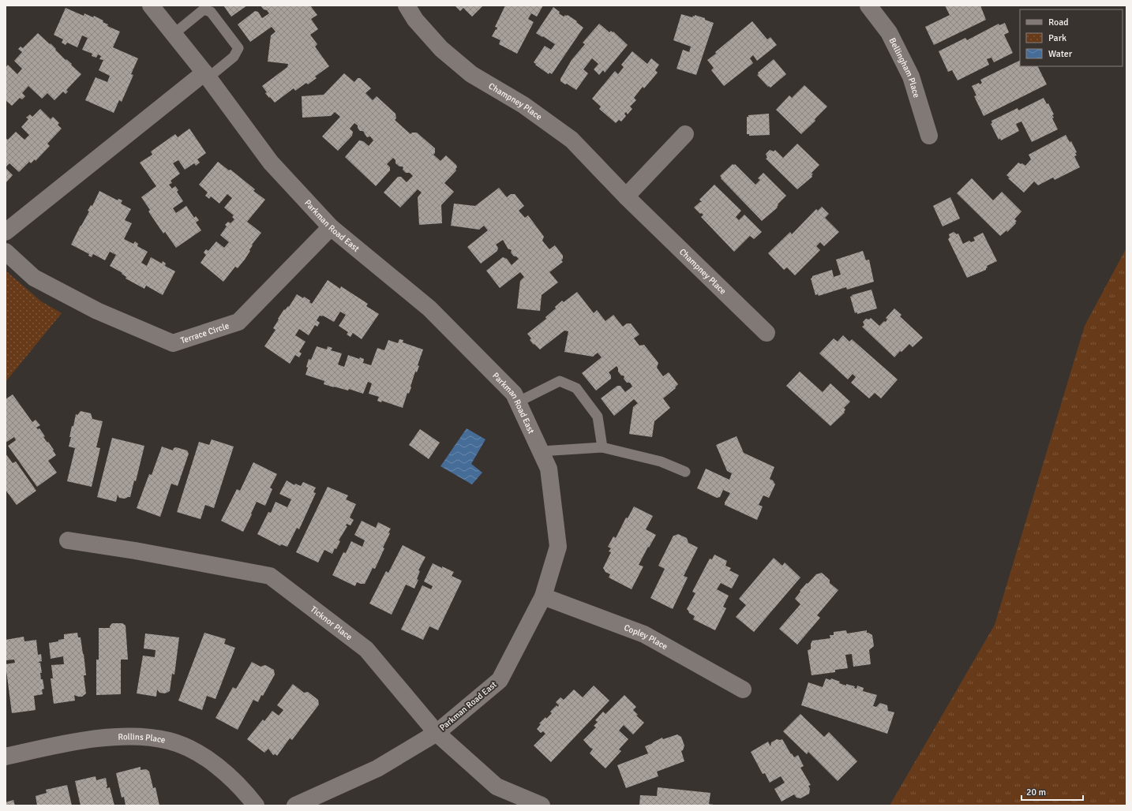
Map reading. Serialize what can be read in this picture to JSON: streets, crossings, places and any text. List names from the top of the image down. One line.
{"streets":{"street":["Bellingham Place","Champney Place","Parkman Road East","Terrace Circle","Ticknor Place","Copley Place","Rollins Place"]},"crossings":[["Parkman Road East","Terrace Circle"],["Parkman Road East","Ticknor Place"],["Parkman Road East","Copley Place"]],"legend":["Road","Park","Water"],"scale_bar":"20 m"}
